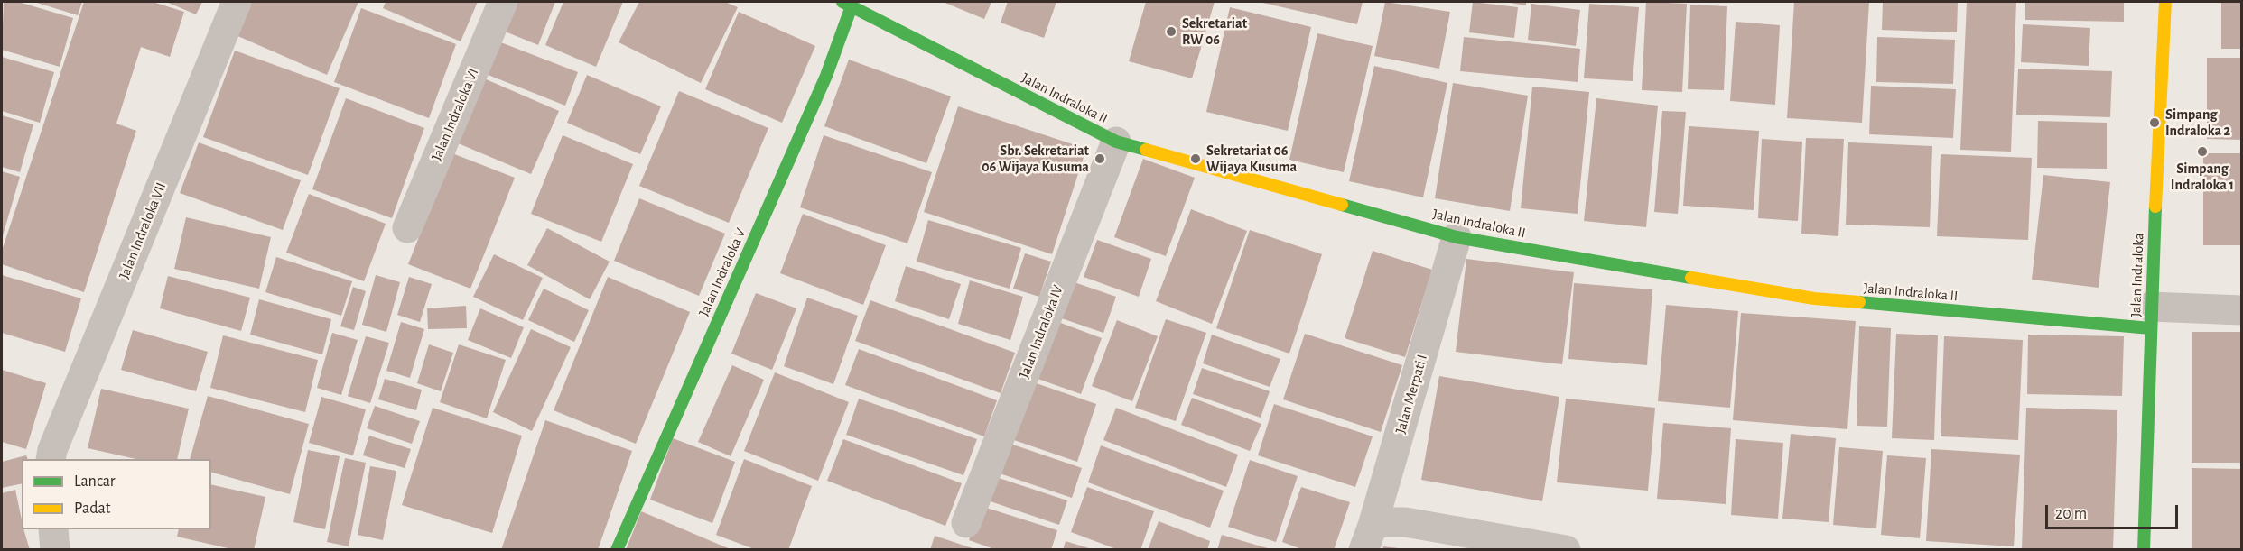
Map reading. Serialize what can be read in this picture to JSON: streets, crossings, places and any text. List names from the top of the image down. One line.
{"streets":{"street":["Jalan Indraloka II","Jalan Indraloka VI","Jalan Indraloka VII","Jalan Indraloka V","Jalan Indraloka","Jalan Indraloka IV","Jalan Merpati I"]},"crossings":[["Jalan Indraloka II","Jalan Indraloka V"],["Jalan Indraloka II","Jalan Indraloka"],["Jalan Indraloka II","Jalan Indraloka IV"],["Jalan Indraloka II","Jalan Merpati I"]],"places":["Sekretariat RW 06","Simpang Indraloka 2","Simpang Indraloka 1","Sbr. Sekretariat 06 Wijaya Kusuma","Sekretariat 06 Wijaya Kusuma"],"legend":["Lancar","Padat"],"scale_bar":"20 m"}
